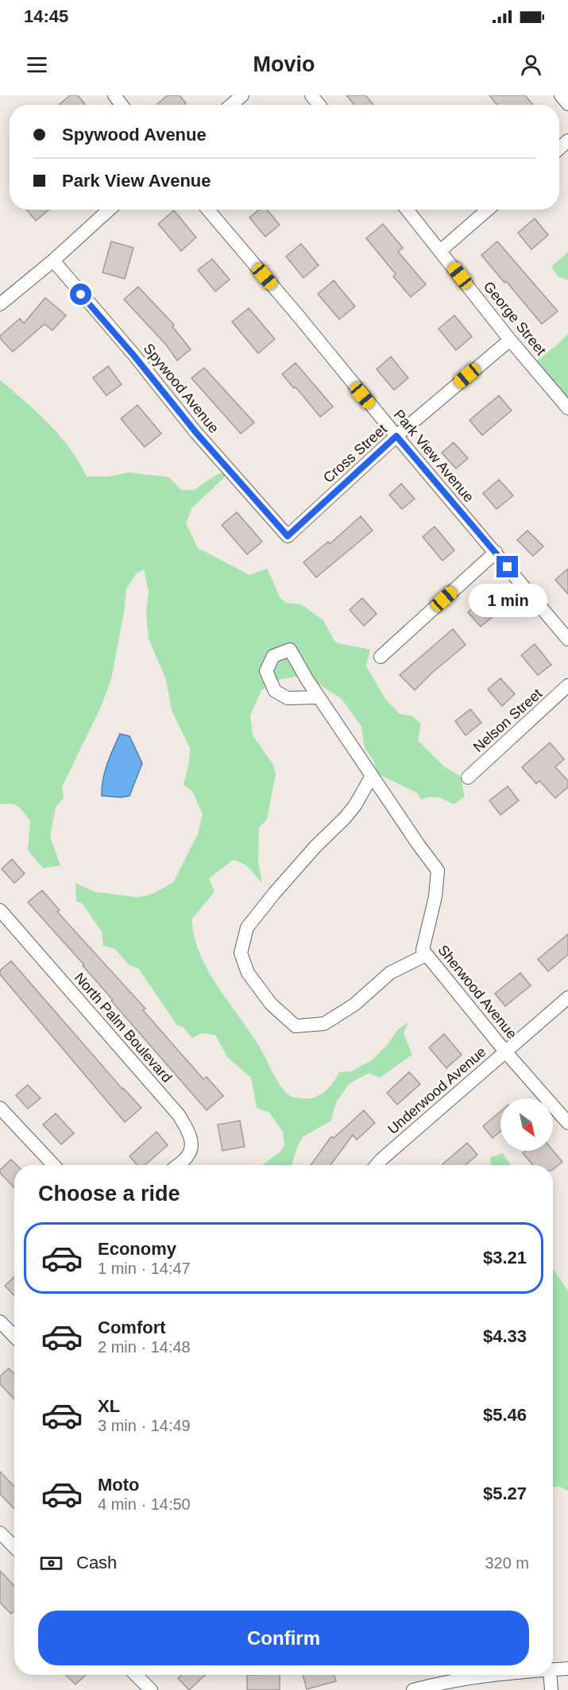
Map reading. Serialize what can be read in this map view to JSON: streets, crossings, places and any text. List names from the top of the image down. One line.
{"streets":{"street":["George Street","Spywood Avenue","Cross Street","Park View Avenue","Nelson Street","Sherwood Avenue","North Palm Boulevard","Underwood Avenue"]},"crossings":[["George Street","Cross Street"],["Spywood Avenue","Cross Street"],["Cross Street","Park View Avenue"],["Sherwood Avenue","Underwood Avenue"]],"north":"bottom right","page":{"status":"14:45","header":"Movio","banner":["Spywood Avenue","Park View Avenue"],"bubble":"1 min","heading":"Choose a ride","list":[{"name":"Economy","note":"1 min · 14:47","value":"$3.21"},{"name":"Comfort","note":"2 min · 14:48","value":"$4.33"},{"name":"XL","note":"3 min · 14:49","value":"$5.46"},{"name":"Moto","note":"4 min · 14:50","value":"$5.27"}],"pay":["Cash","320 m"],"buttons":"Confirm"}}
